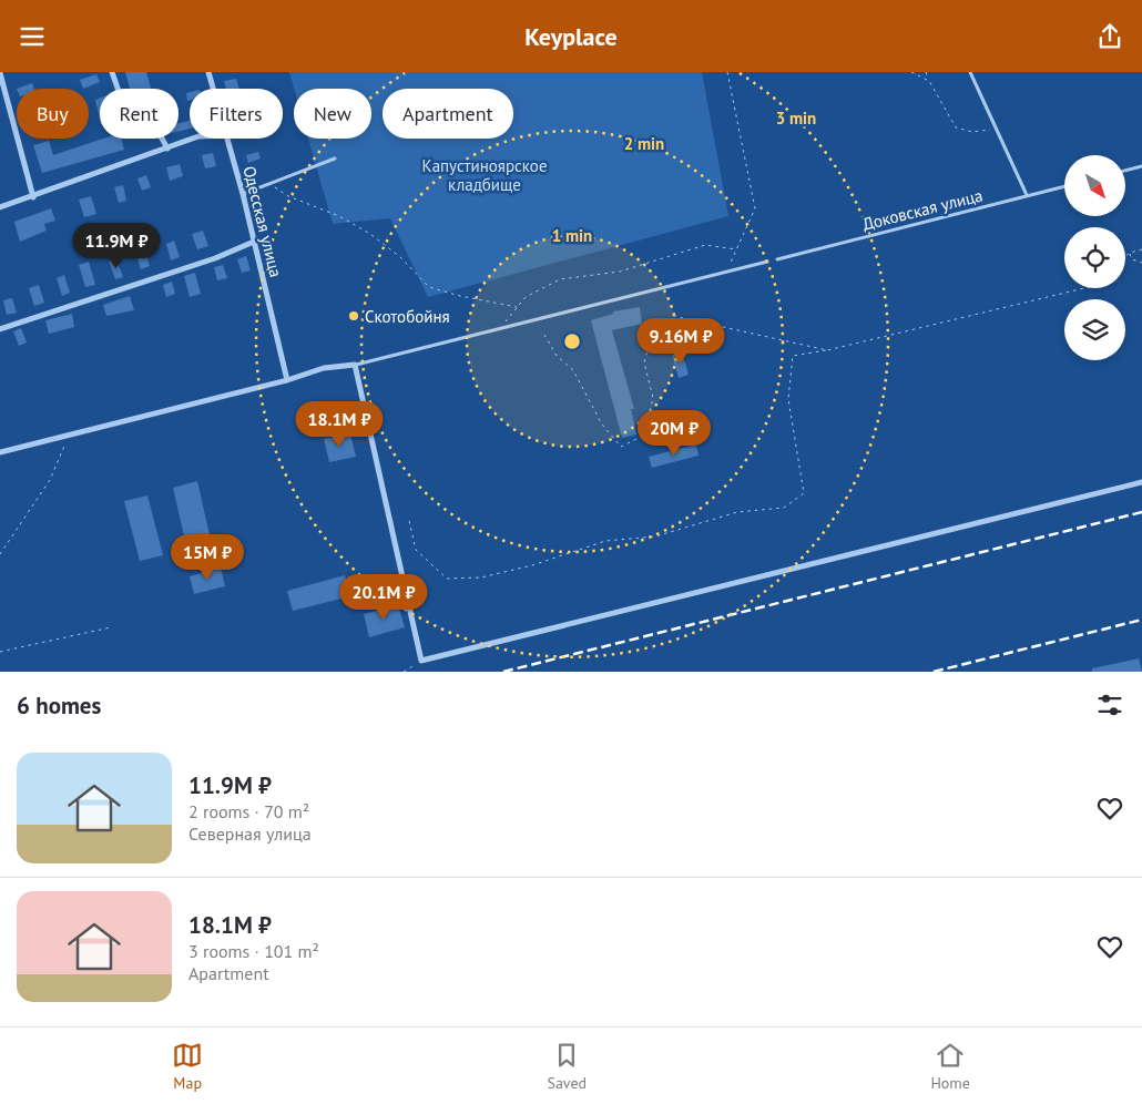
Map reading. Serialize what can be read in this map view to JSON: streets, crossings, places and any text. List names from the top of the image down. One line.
{"streets":{"street":["Одесская улица"],"lane":["Доковская улица"]},"parks":["Капустиноярское кладбище"],"places":["Скотобойня"],"north":"bottom right","page":{"header":"Keyplace","chip":["Buy","Rent","Filters","New","Apartment"],"price":["11.9M ₽","9.16M ₽","18.1M ₽","20M ₽","15M ₽","20.1M ₽"],"heading":"6 homes","list":[{"name":"11.9M ₽","note":"2 rooms · 70 m² · Северная улица"},{"name":"18.1M ₽","note":"3 rooms · 101 m² · Apartment"}],"tabs":["Map","Saved","Home"]},"rings":["3 min","2 min","1 min"]}
